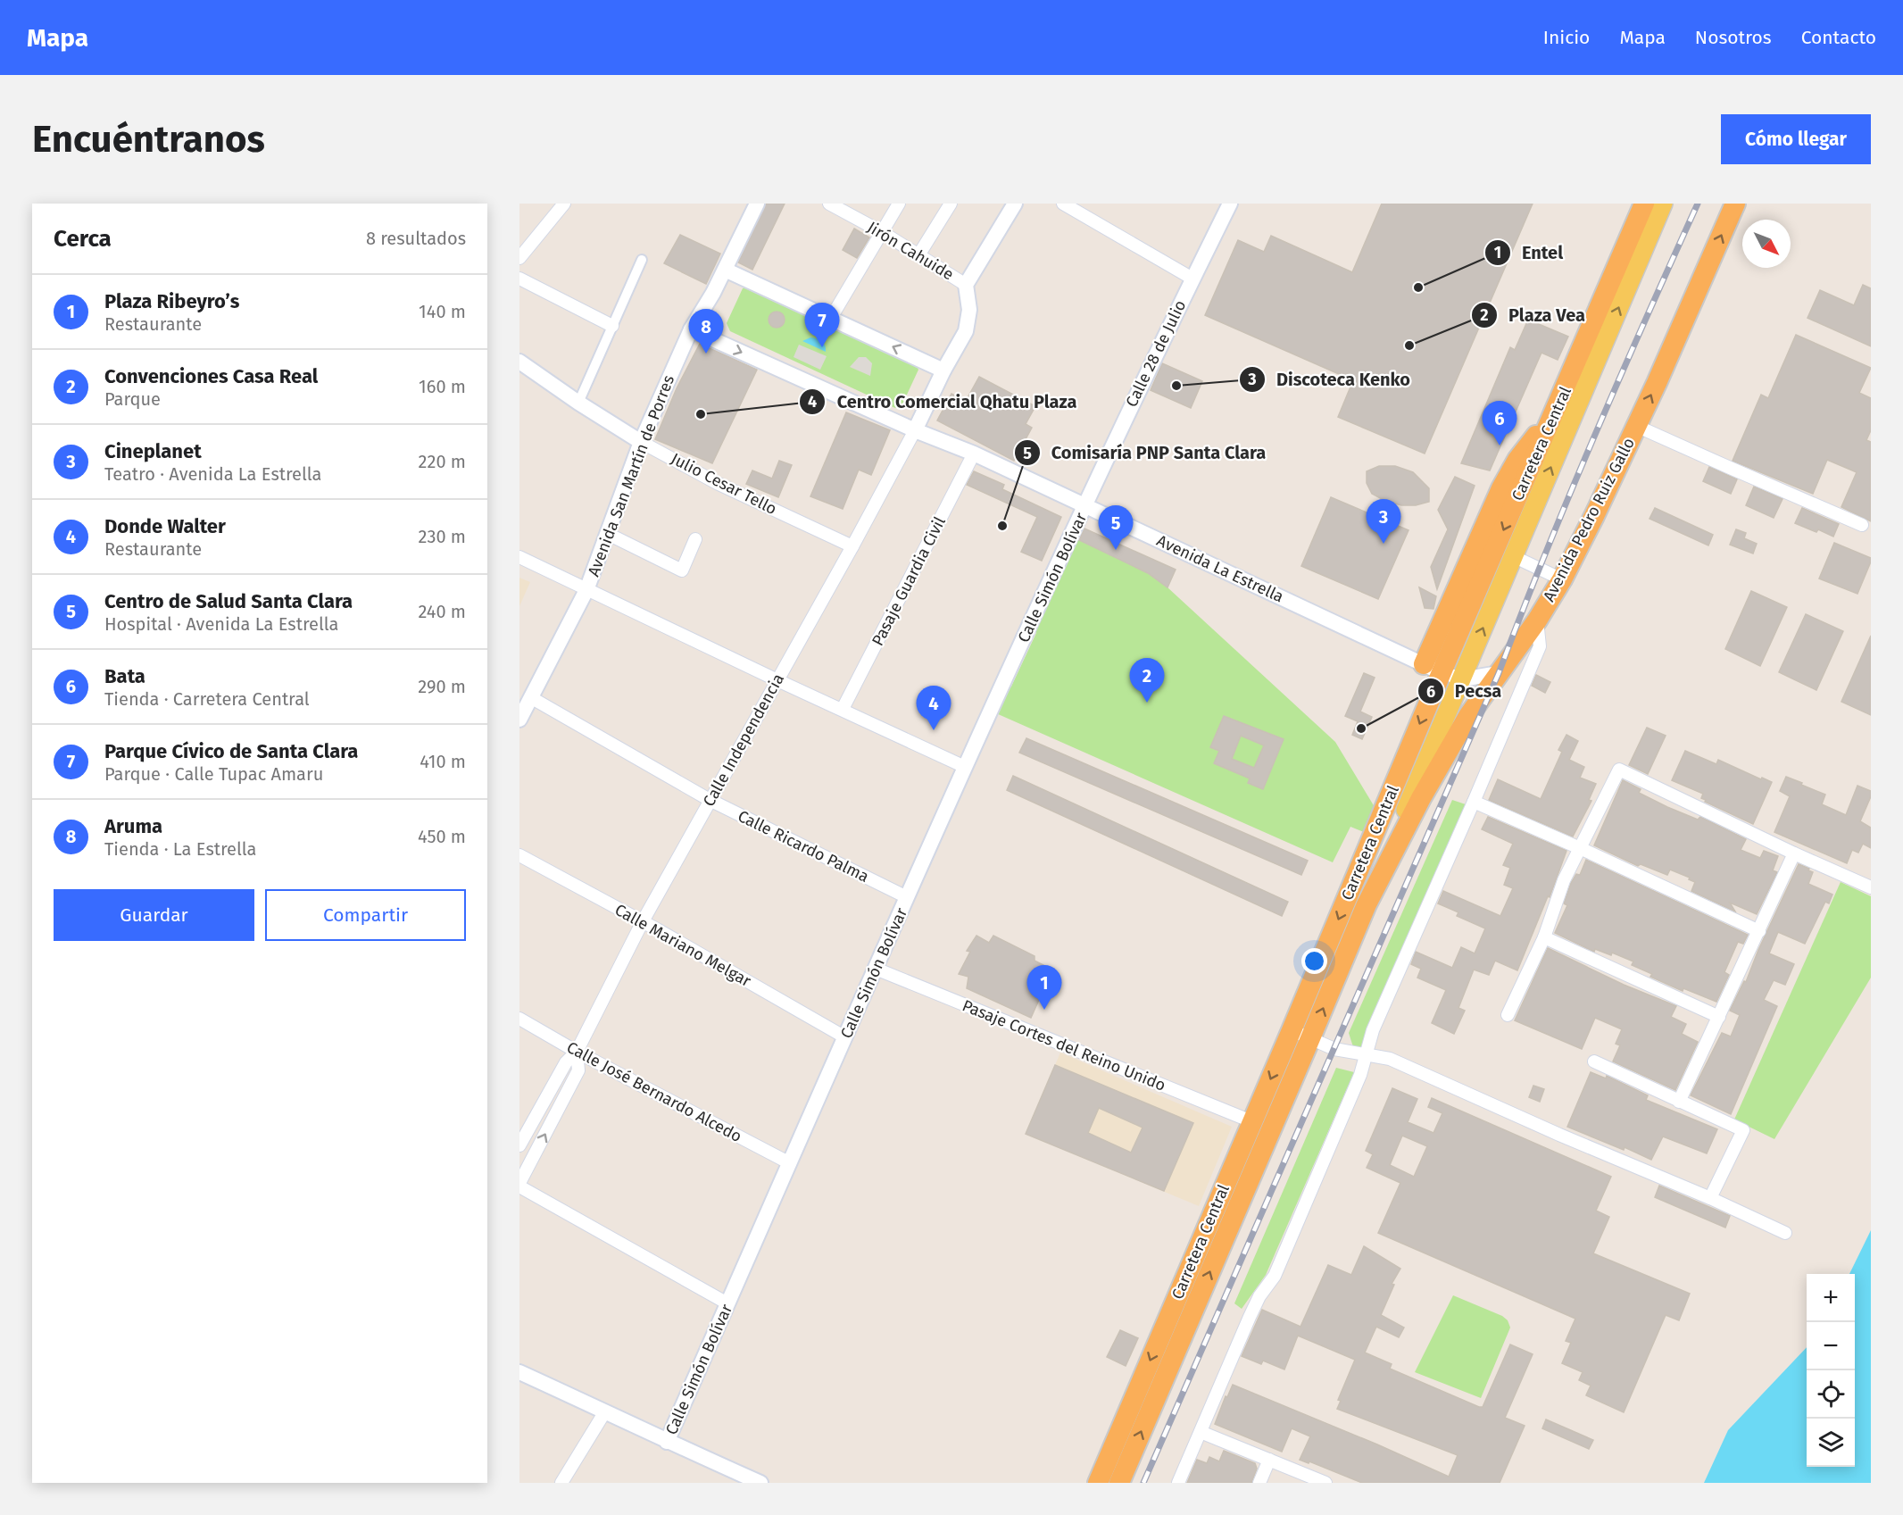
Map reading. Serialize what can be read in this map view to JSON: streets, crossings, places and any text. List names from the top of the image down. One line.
{"streets":{"highway":["Carretera Central","Avenida Pedro Ruiz Gallo"],"street":["Jirón Cahuide","Calle 28 de Julio","Avenida San Martín de Porres","Julio Cesar Tello","Avenida La Estrella","Calle Simón Bolívar","Pasaje Guardia Civil","Calle Independencia","Calle Ricardo Palma","Calle Mariano Melgar","Pasaje Cortes del Reino Unido","Calle José Bernardo Alcedo"]},"crossings":[["Jirón Cahuide","Avenida La Estrella"],["Jirón Cahuide","Calle Independencia"],["Calle 28 de Julio","Avenida La Estrella"],["Calle 28 de Julio","Calle Simón Bolívar"],["Carretera Central","Avenida Pedro Ruiz Gallo"],["Carretera Central","Avenida La Estrella"],["Carretera Central","Pasaje Cortes del Reino Unido"],["Avenida San Martín de Porres","Julio Cesar Tello"],["Avenida San Martín de Porres","Avenida La Estrella"],["Avenida San Martín de Porres","Calle Ricardo Palma"],["Julio Cesar Tello","Calle Independencia"],["Avenida Pedro Ruiz Gallo","Avenida La Estrella"],["Avenida La Estrella","Calle Simón Bolívar"],["Avenida La Estrella","Pasaje Guardia Civil"],["Avenida La Estrella","Calle Independencia"],["Calle Simón Bolívar","Calle Ricardo Palma"],["Calle Simón Bolívar","Calle Mariano Melgar"],["Calle Simón Bolívar","Pasaje Cortes del Reino Unido"],["Calle Simón Bolívar","Calle José Bernardo Alcedo"],["Calle Independencia","Calle Ricardo Palma"],["Calle Independencia","Calle Mariano Melgar"],["Calle Independencia","Calle José Bernardo Alcedo"]],"places":["Entel","Plaza Vea","Discoteca Kenko","Centro Comercial Qhatu Plaza","Comisaría PNP Santa Clara","Pecsa"],"north":"bottom right","page":{"header":"Mapa","nav":["Inicio","Mapa","Nosotros","Contacto"],"buttons":["Cómo llegar",["Guardar","Compartir"]],"title":"Encuéntranos","heading":["Cerca","8 resultados"],"list":[{"mark":"1","name":"Plaza Ribeyro’s","note":"Restaurante","value":"140 m"},{"mark":"2","name":"Convenciones Casa Real","note":"Parque","value":"160 m"},{"mark":"3","name":"Cineplanet","note":"Teatro · Avenida La Estrella","value":"220 m"},{"mark":"4","name":"Donde Walter","note":"Restaurante","value":"230 m"},{"mark":"5","name":"Centro de Salud Santa Clara","note":"Hospital · Avenida La Estrella","value":"240 m"},{"mark":"6","name":"Bata","note":"Tienda · Carretera Central","value":"290 m"},{"mark":"7","name":"Parque Cívico de Santa Clara","note":"Parque · Calle Tupac Amaru","value":"410 m"},{"mark":"8","name":"Aruma","note":"Tienda · La Estrella","value":"450 m"}],"pins":["7","8","6","3","5","2","4","1"],"map_buttons":["+","−"]}}
